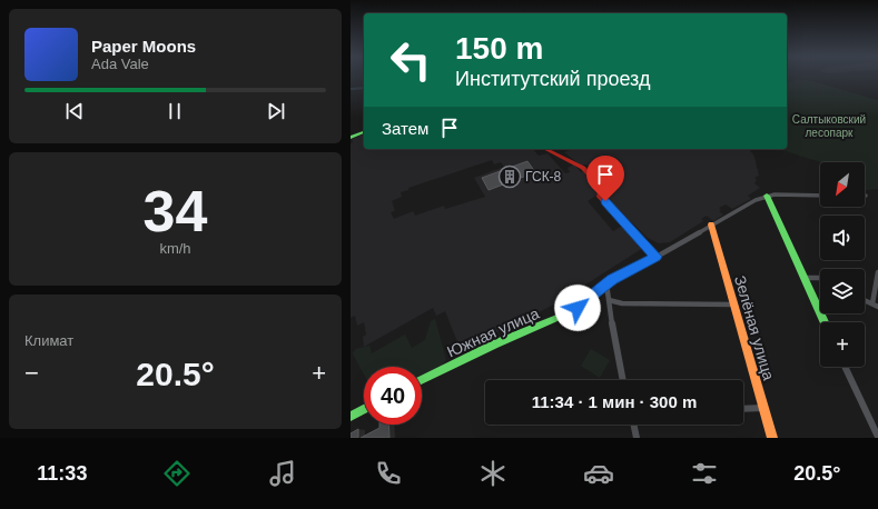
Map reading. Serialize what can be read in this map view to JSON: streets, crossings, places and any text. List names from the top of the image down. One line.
{"streets":{"street":["Зелёная улица","Южная улица"]},"crossings":[["Зелёная улица","Южная улица"]],"parks":["Салтыковский лесопарк"],"places":{"building":["ГСК-8"]},"north":"bottom left","page":{"turn":["150 m","Институтский проезд"],"song":["Paper Moons","Ada Vale"],"then":"Затем","tile":[["34","km/h"],"Климат"],"map_buttons":"+","heat":["−","20.5°","+"],"limit":"40","trip":"11:34 · 1 мин · 300 m","tabs":["11:33","20.5°"]}}
